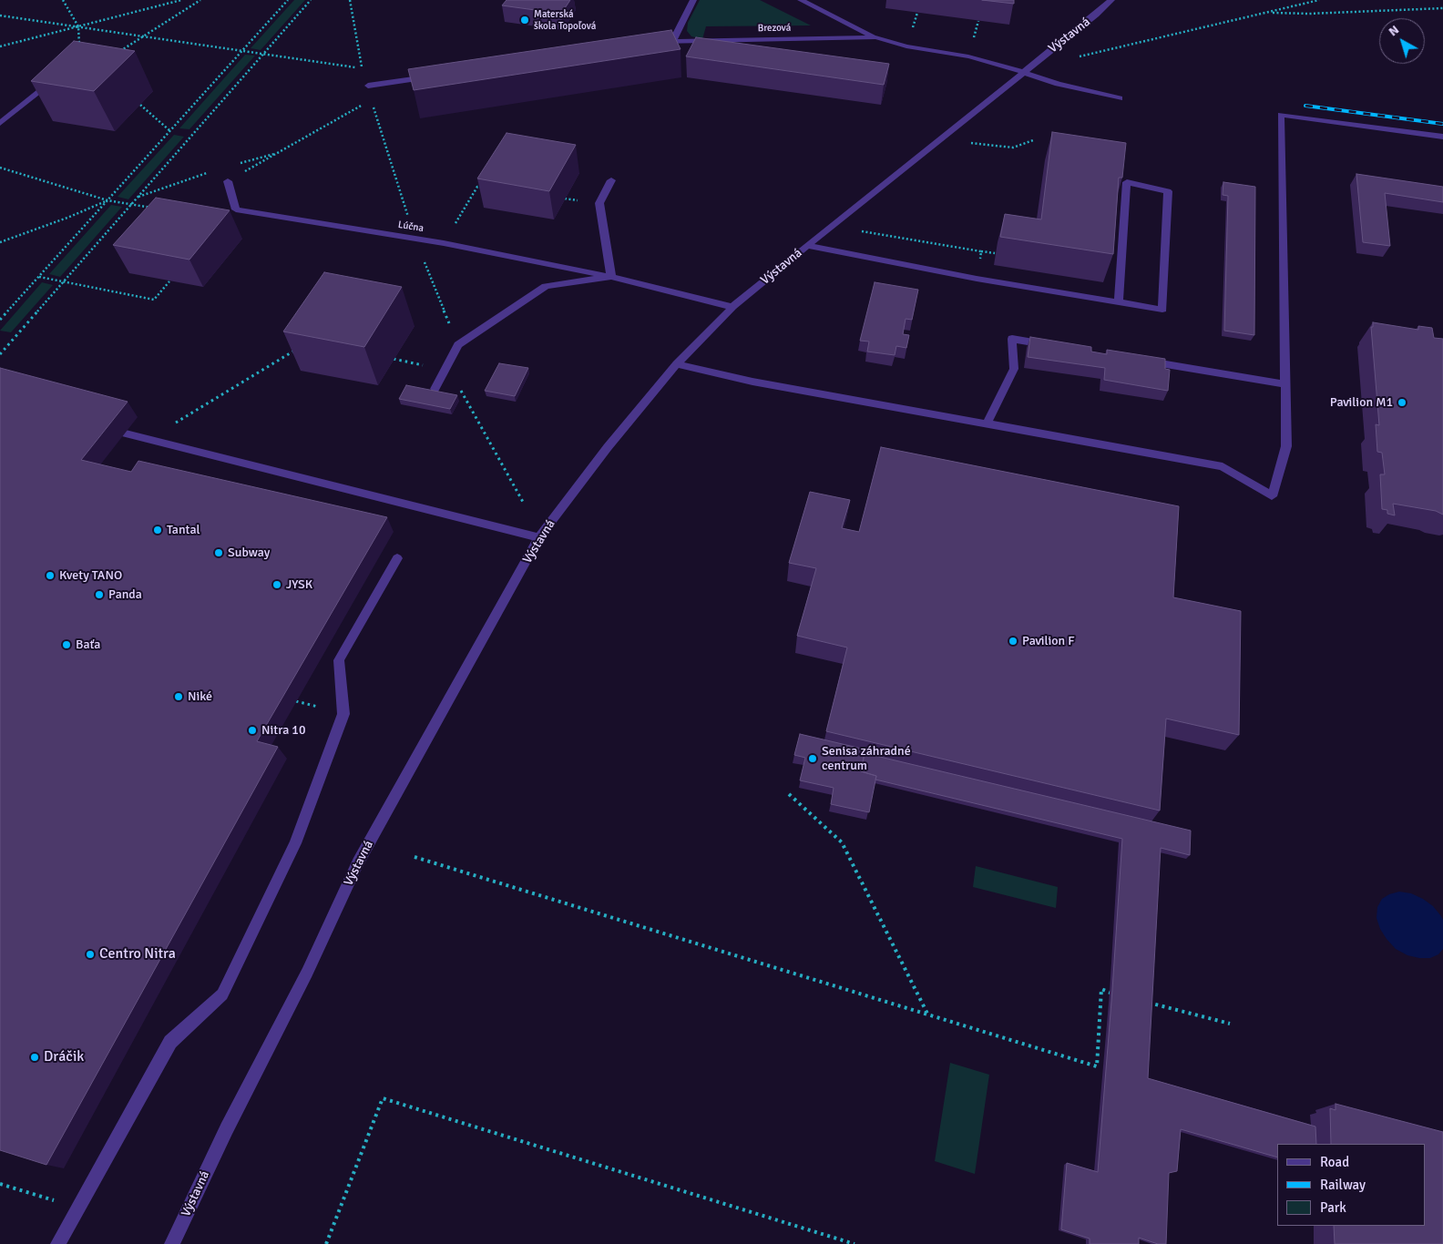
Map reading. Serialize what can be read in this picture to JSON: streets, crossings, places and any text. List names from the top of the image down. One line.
{"streets":{"street":["Brezová","Výstavná","Lúčna"]},"crossings":[["Brezová","Výstavná"],["Výstavná","Lúčna"]],"places":["Materská škola Topoľová","Pavilion M1","Tantal","Subway","Kvety TANO","JYSK","Panda","Pavilion F","Baťa","Niké","Nitra 10","Senisa záhradné centrum","Centro Nitra","Dráčik"],"legend":["Road","Railway","Park"],"north":"top left"}
